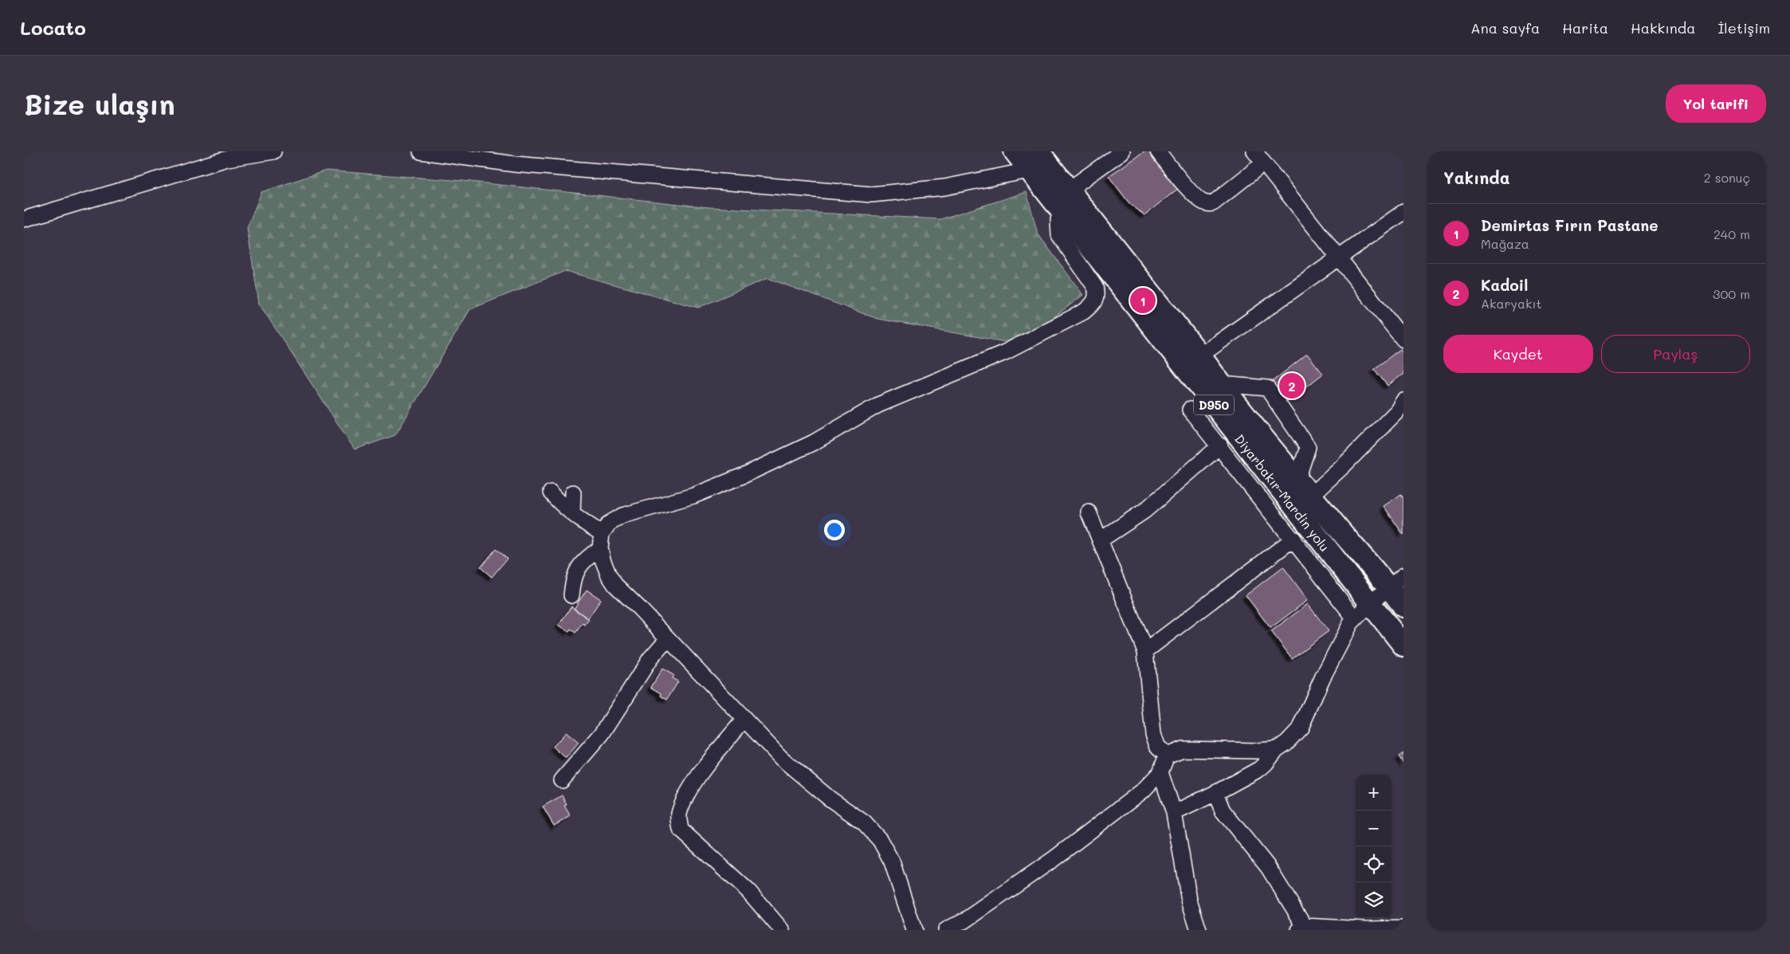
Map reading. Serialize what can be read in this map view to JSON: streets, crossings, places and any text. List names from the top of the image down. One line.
{"streets":{"highway":["D950","Diyarbakır-Mardin yolu"]},"page":{"header":"Locato","nav":["Ana sayfa","Harita","Hakkında","İletişim"],"buttons":["Yol tarifi",["Kaydet","Paylaş"]],"title":"Bize ulaşın","heading":["Yakında","2 sonuç"],"list":[{"mark":"1","name":"Demirtas Fırın Pastane","note":"Mağaza","value":"240 m"},{"mark":"2","name":"Kadoil","note":"Akaryakıt","value":"300 m"}],"pins":["1","2"],"map_buttons":["+","−"]}}
